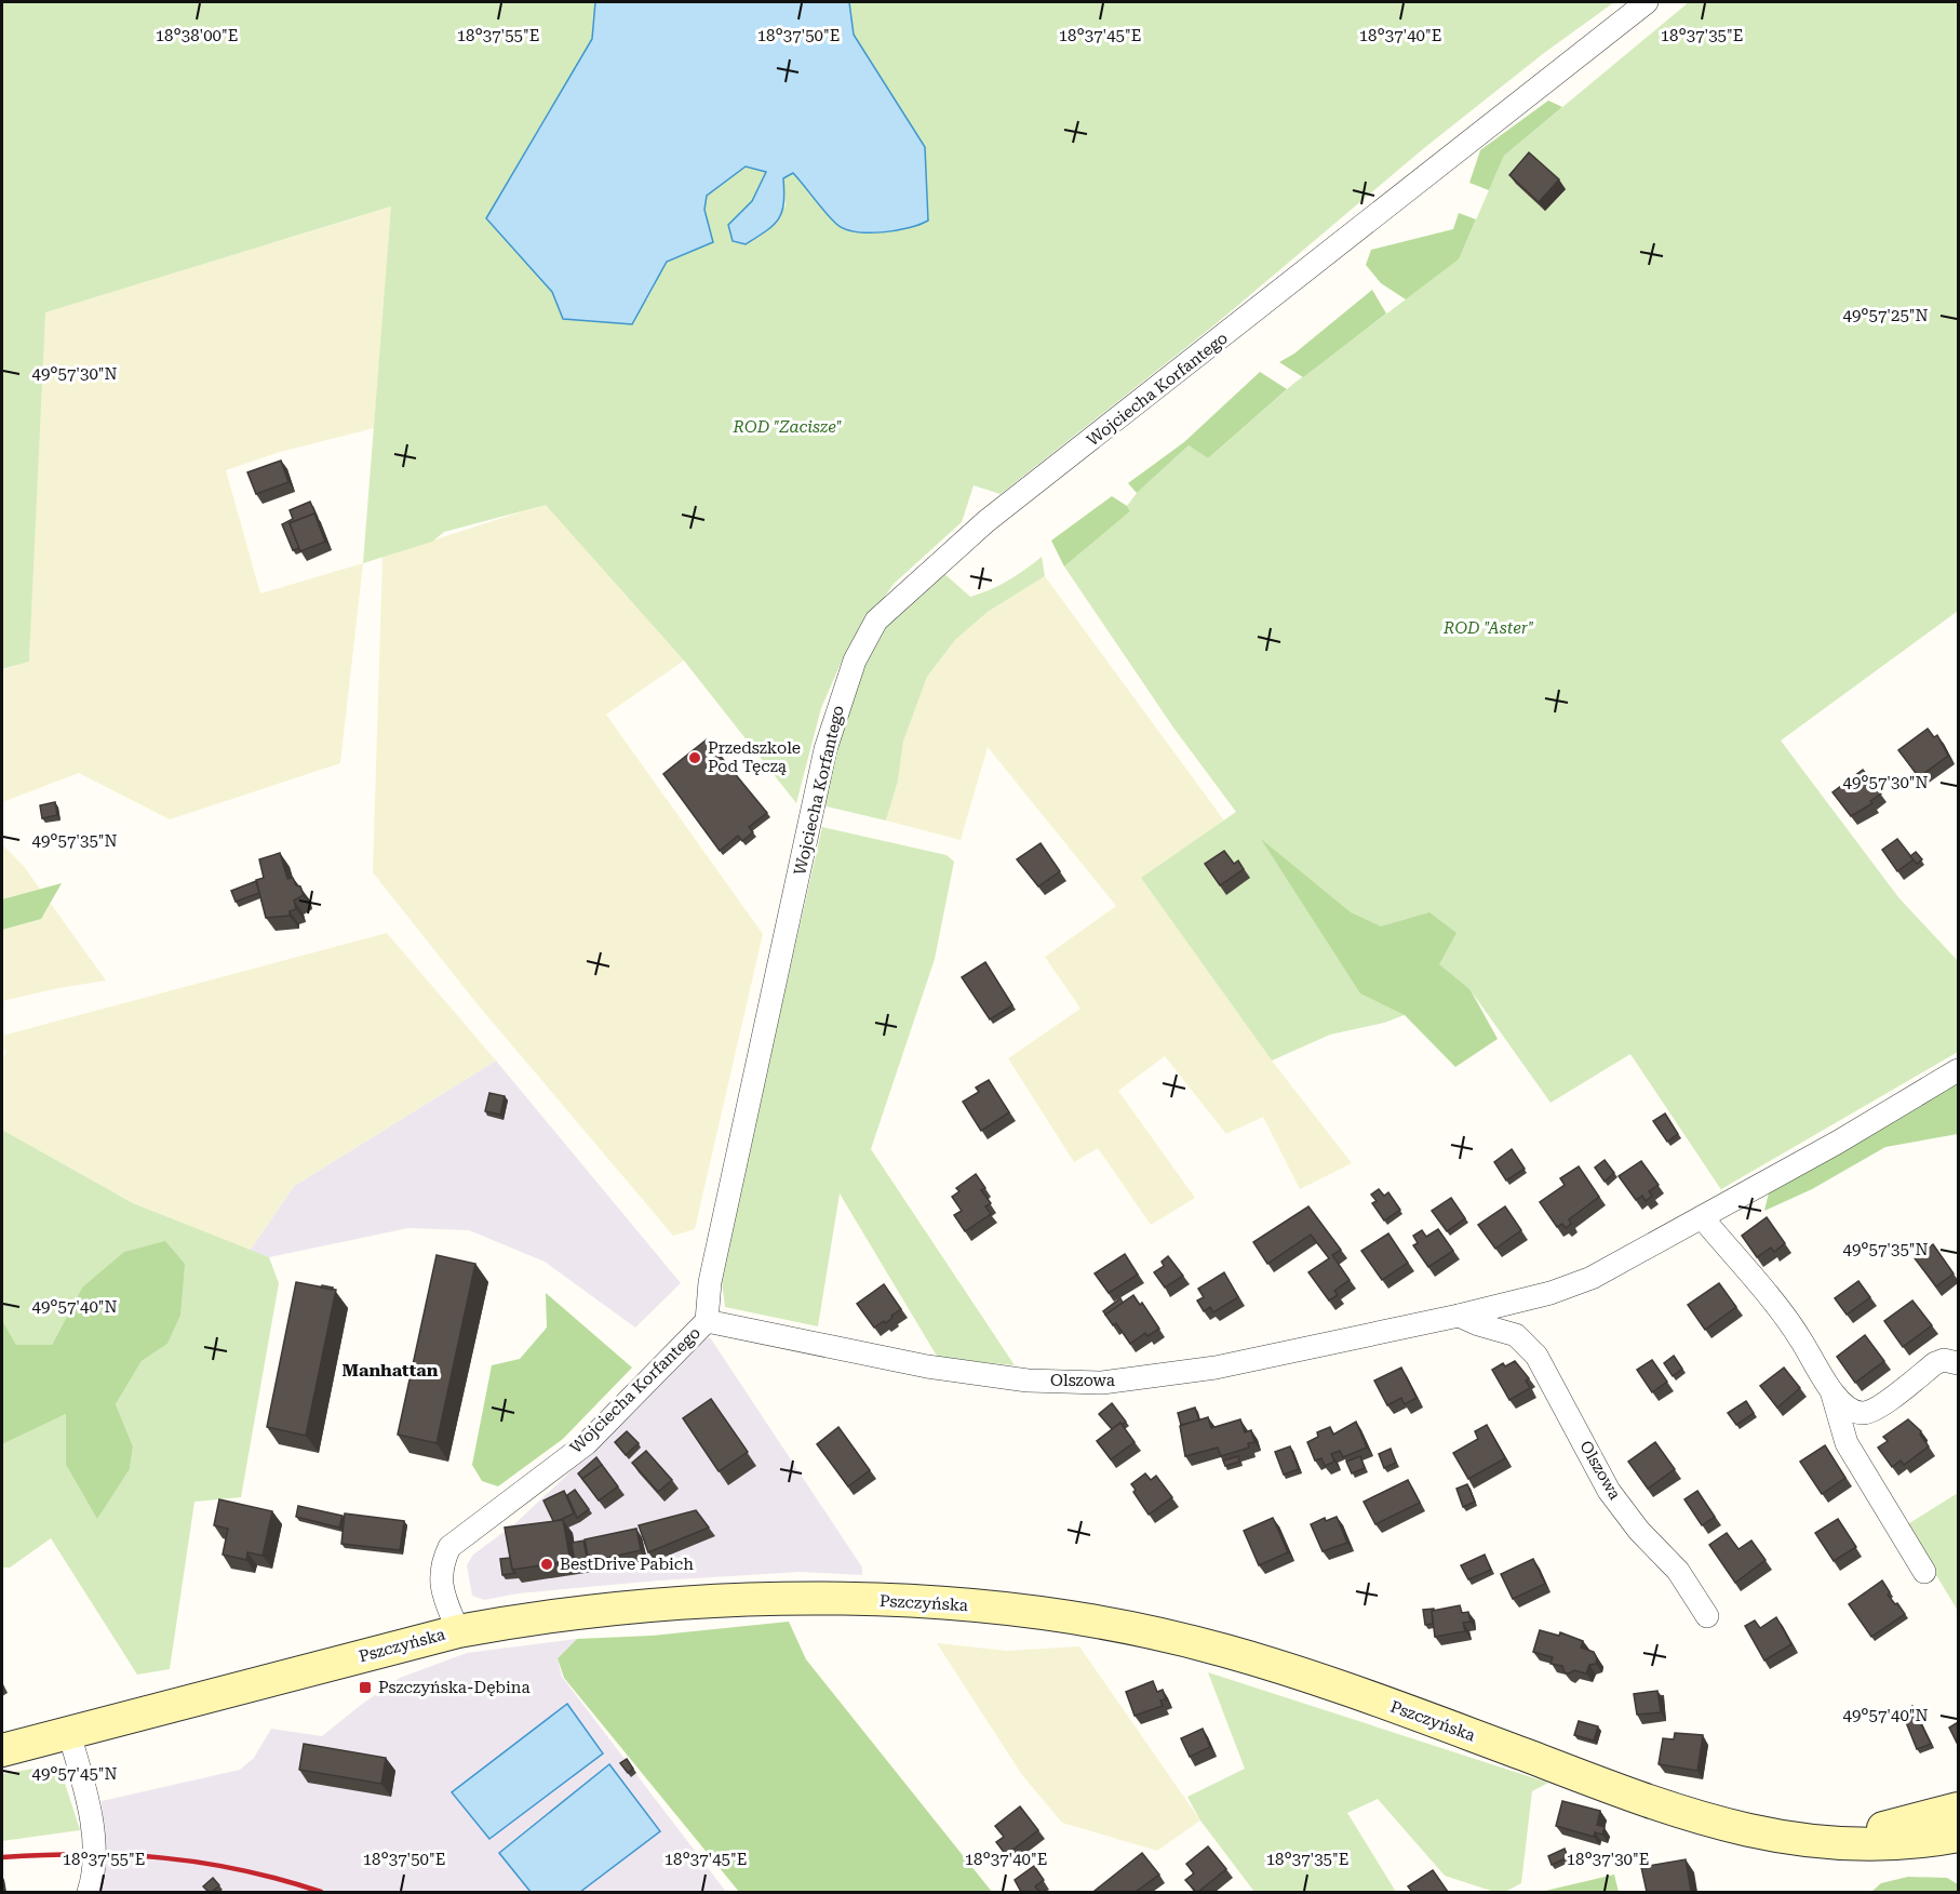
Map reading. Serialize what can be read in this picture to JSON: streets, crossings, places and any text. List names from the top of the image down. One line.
{"streets":{"main road":["Pszczyńska"],"street":["Wojciecha Korfantego","Olszowa"]},"crossings":[["Wojciecha Korfantego","Olszowa"],["Wojciecha Korfantego","Pszczyńska"]],"districts":["Manhattan"],"parks":["ROD \"Zacisze\"","ROD \"Aster\""],"places":{"other":["Przedszkole Pod Tęczą","BestDrive Pabich"],"transit":["Pszczyńska-Dębina"]},"coordinates":["18°38'00\"E","18°37'55\"E","18°37'50\"E","18°37'45\"E","18°37'40\"E","18°37'35\"E","49°57'25\"N","49°57'30\"N","49°57'35\"N","49°57'40\"N","49°57'45\"N","18°37'30\"E"]}
